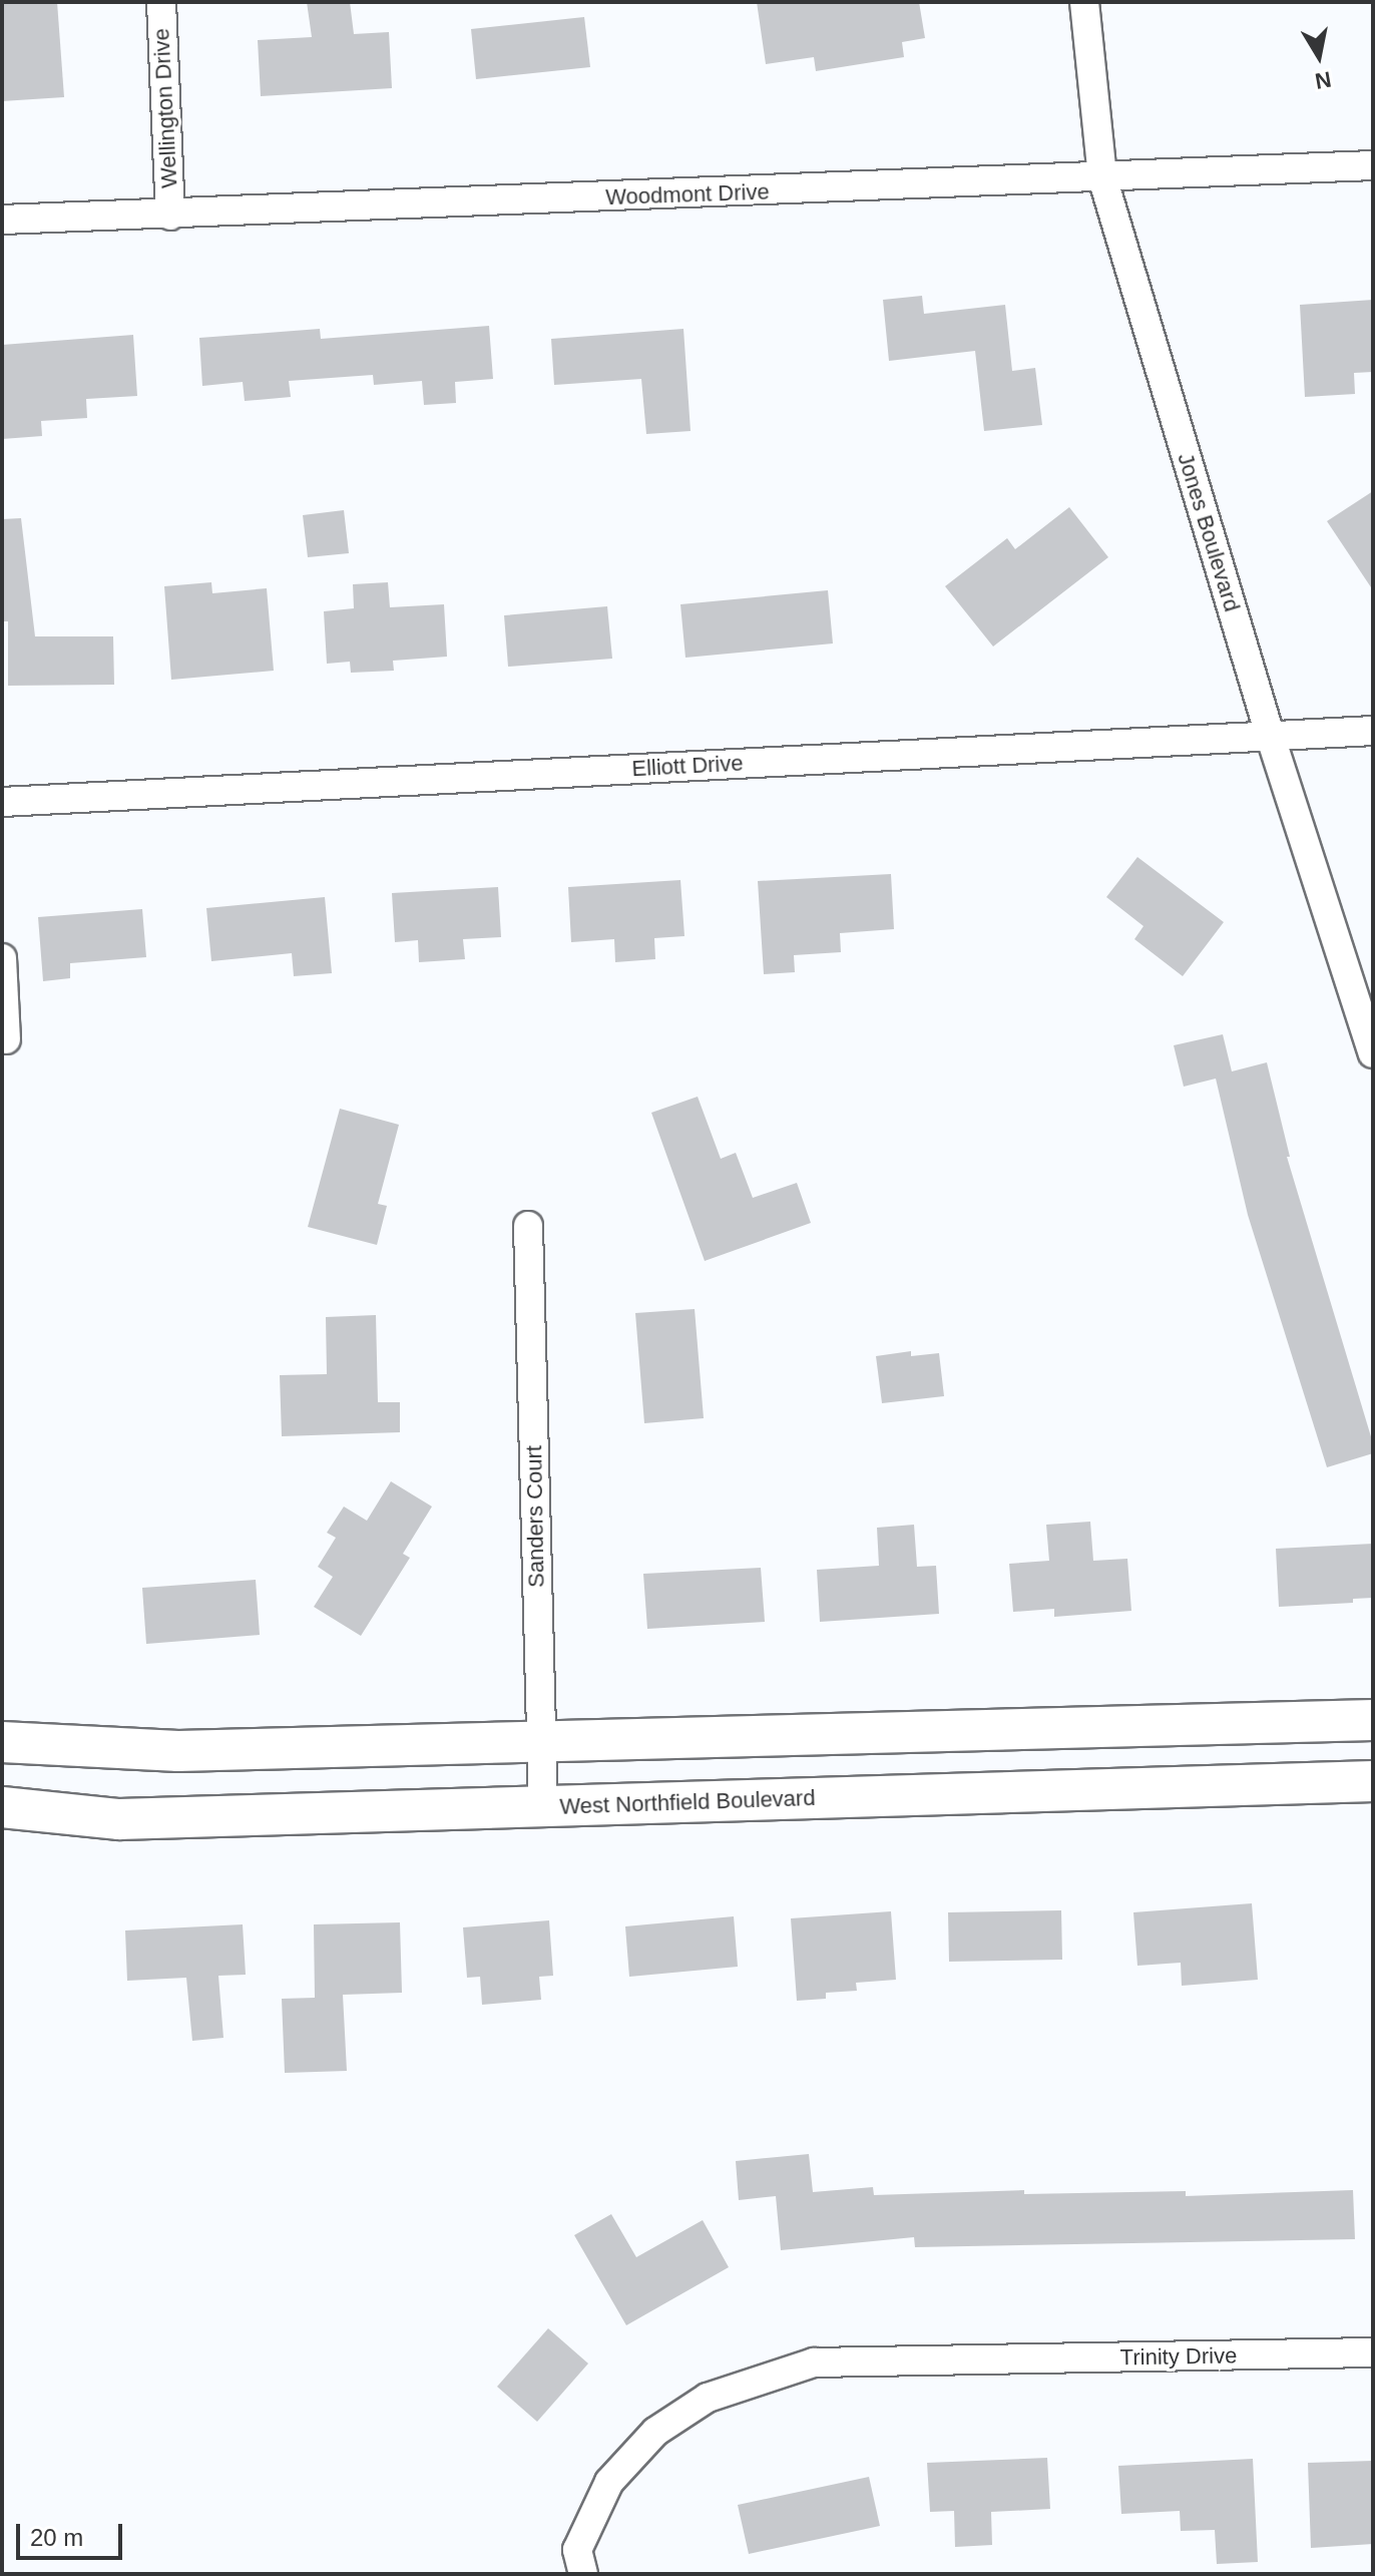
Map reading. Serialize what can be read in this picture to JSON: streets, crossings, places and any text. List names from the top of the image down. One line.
{"streets":{"main road":["West Northfield Boulevard"],"street":["Wellington Drive","Woodmont Drive","Jones Boulevard","Elliott Drive","Sanders Court","Trinity Drive"]},"crossings":[["Wellington Drive","Woodmont Drive"],["Woodmont Drive","Jones Boulevard"],["Jones Boulevard","Elliott Drive"],["Sanders Court","West Northfield Boulevard"]],"scale_bar":"20 m","north":"bottom"}
